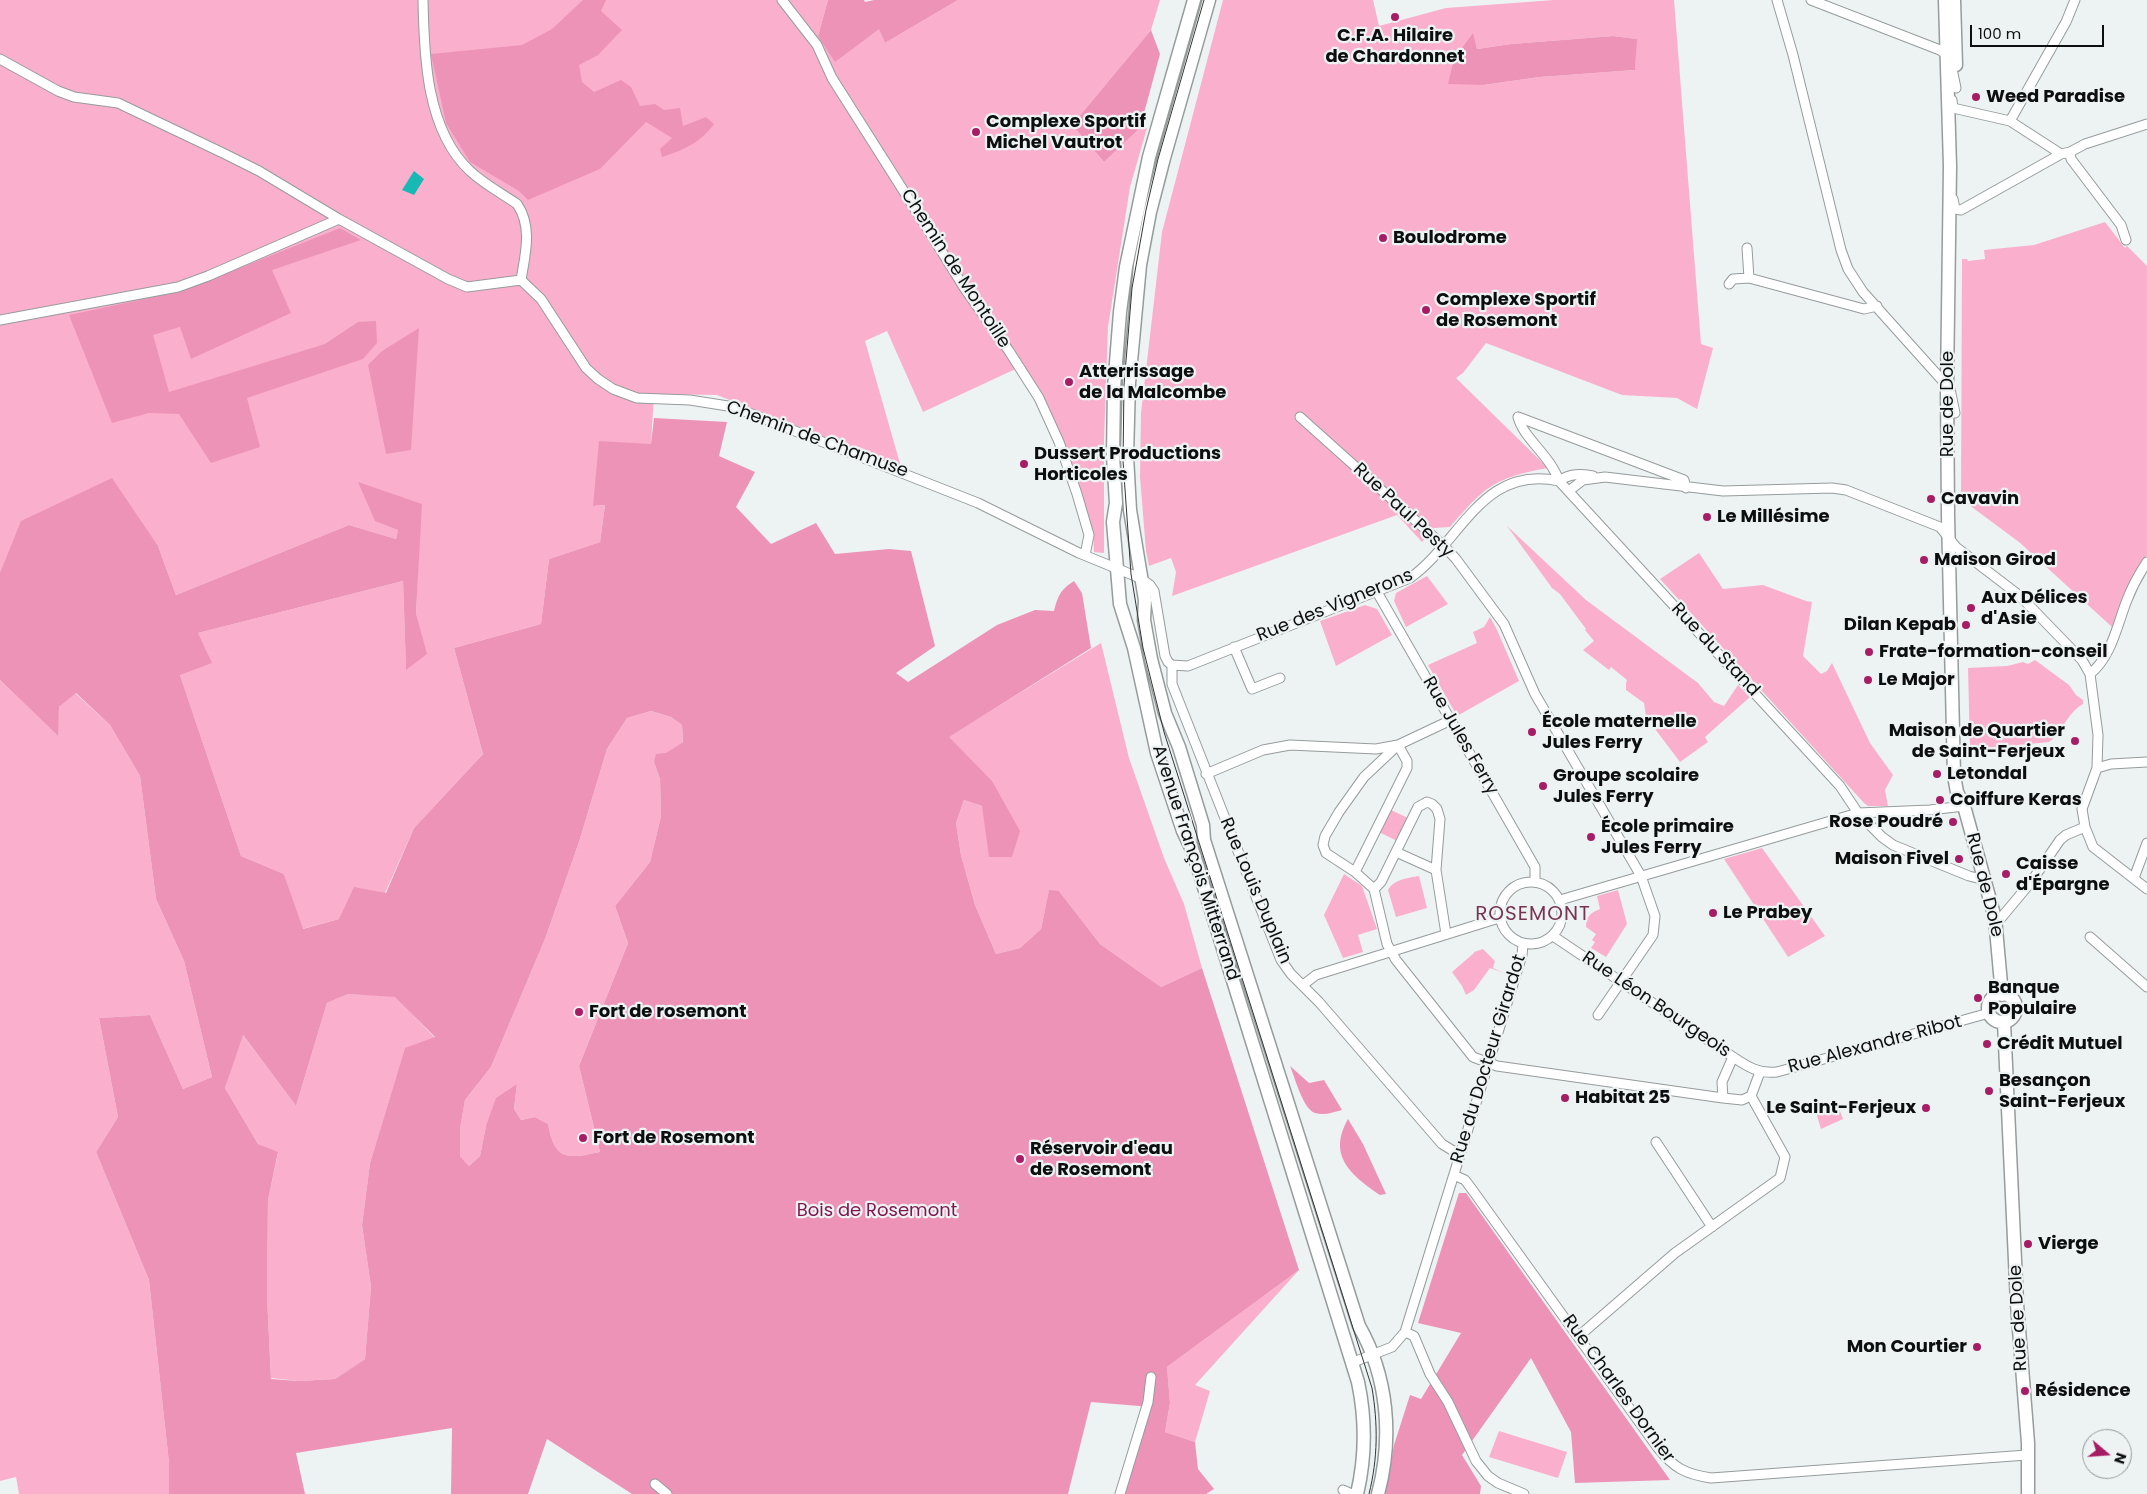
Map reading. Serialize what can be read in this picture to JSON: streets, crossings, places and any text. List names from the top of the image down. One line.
{"streets":{"main road":["Rue de Dole","Avenue François Mitterrand"],"street":["Chemin de Montoille","Chemin de Chamuse","Rue Paul Pesty","Rue des Vignerons","Rue du Stand","Rue Jules Ferry","Rue Louis Duplain","Rue Léon Bourgeois","Rue Alexandre Ribot","Rue du Docteur Girardot","Rue Charles Dornier"]},"crossings":[["Chemin de Montoille","Chemin de Chamuse"],["Rue de Dole","Rue du Stand"],["Rue de Dole","Rue Alexandre Ribot"],["Rue de Dole","Rue Charles Dornier"],["Chemin de Chamuse","Avenue François Mitterrand"],["Chemin de Chamuse","Rue Louis Duplain"],["Rue Paul Pesty","Rue des Vignerons"],["Rue Paul Pesty","Rue Léon Bourgeois"],["Rue des Vignerons","Rue Jules Ferry"],["Rue des Vignerons","Rue Louis Duplain"],["Rue Jules Ferry","Rue Léon Bourgeois"],["Rue Jules Ferry","Rue du Docteur Girardot"],["Avenue François Mitterrand","Rue Louis Duplain"],["Rue Louis Duplain","Rue du Docteur Girardot"],["Rue Léon Bourgeois","Rue Alexandre Ribot"],["Rue Léon Bourgeois","Rue du Docteur Girardot"],["Rue du Docteur Girardot","Rue Charles Dornier"]],"districts":["ROSEMONT"],"parks":["Bois de Rosemont"],"places":["C.F.A. Hilaire de Chardonnet","Weed Paradise","Complexe Sportif Michel Vautrot","Boulodrome","Complexe Sportif de Rosemont","Atterrissage de la Malcombe","Dussert Productions Horticoles","Cavavin","Le Millésime","Maison Girod","Aux Délices d'Asie","Dilan Kepab","Frate-formation-conseil","Le Major","École maternelle Jules Ferry","Maison de Quartier de Saint-Ferjeux","Letondal","Groupe scolaire Jules Ferry","Coiffure Keras","Rose Poudré","École primaire Jules Ferry","Maison Fivel","Caisse d'Épargne","Le Prabey","Banque Populaire","Fort de rosemont","Crédit Mutuel","Besançon Saint-Ferjeux","Habitat 25","Le Saint-Ferjeux","Fort de Rosemont","Réservoir d'eau de Rosemont","Vierge","Mon Courtier","Résidence"],"scale_bar":"100 m","north":"right"}
